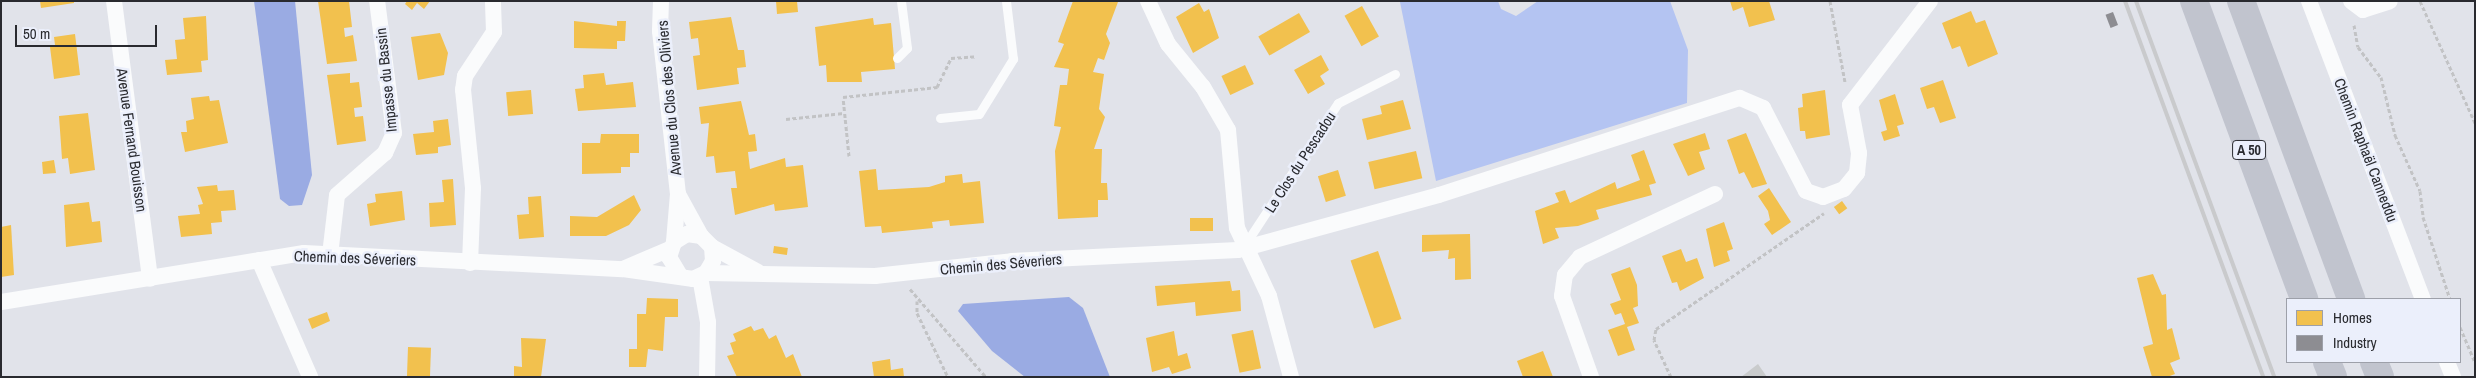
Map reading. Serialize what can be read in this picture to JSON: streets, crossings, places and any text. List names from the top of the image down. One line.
{"streets":{"highway":["A 50"],"street":["Impasse du Bassin","Avenue du Clos des Oliviers","Avenue Fernand Bouisson","Chemin Raphaël Canneddu","Chemin des Séveriers"],"lane":["Le Clos du Pescadou"]},"crossings":[["Impasse du Bassin","Chemin des Séveriers"],["Avenue du Clos des Oliviers","Chemin des Séveriers"],["Avenue Fernand Bouisson","Chemin des Séveriers"],["Le Clos du Pescadou","Chemin des Séveriers"]],"legend":["Homes","Industry"],"scale_bar":"50 m"}
